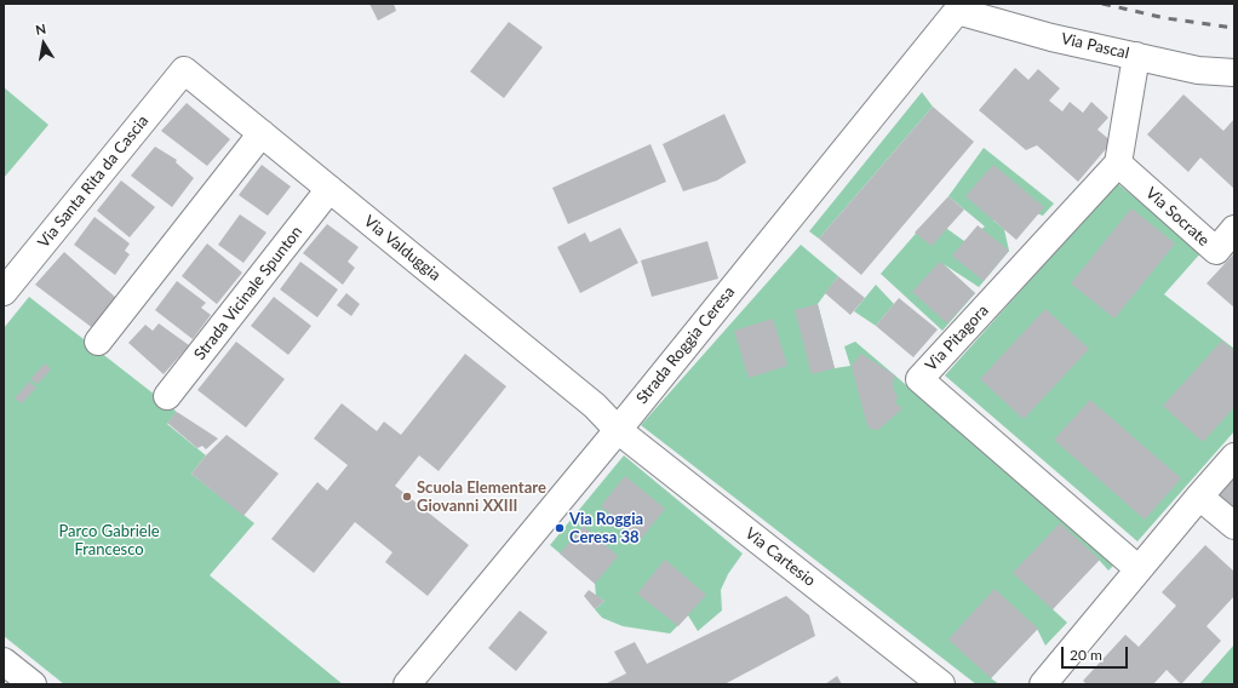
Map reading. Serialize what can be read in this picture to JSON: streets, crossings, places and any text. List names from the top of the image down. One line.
{"streets":{"street":["Via Pascal","Via Santa Rita da Cascia","Via Socrate","Via Valduggia","Strada Vicinale Spunton","Via Pitagora","Strada Roggia Ceresa","Via Cartesio"]},"crossings":[["Via Pascal","Strada Roggia Ceresa"],["Via Santa Rita da Cascia","Via Valduggia"],["Via Socrate","Via Pitagora"],["Via Valduggia","Strada Vicinale Spunton"],["Via Valduggia","Strada Roggia Ceresa"],["Via Valduggia","Via Cartesio"],["Strada Roggia Ceresa","Via Cartesio"]],"parks":["Parco Gabriele Francesco"],"places":["Scuola Elementare Giovanni XXIII","Via Roggia Ceresa 38"],"scale_bar":"20 m","north":"top"}
